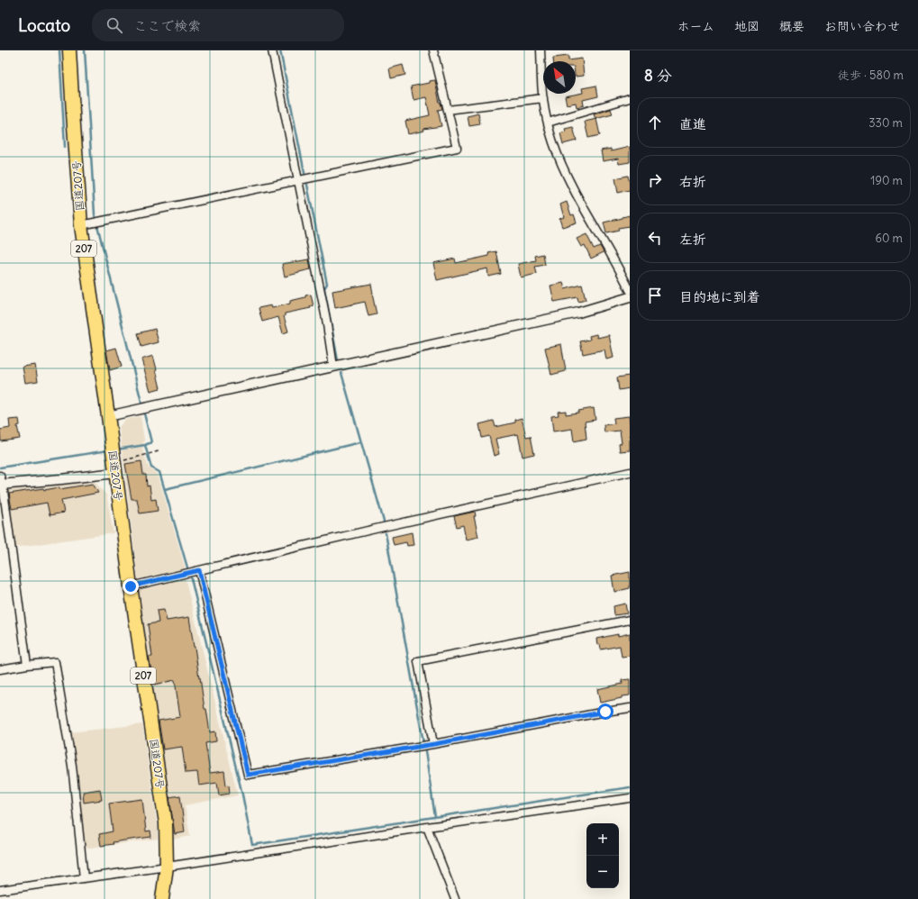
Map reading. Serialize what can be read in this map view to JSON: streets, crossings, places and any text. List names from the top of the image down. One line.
{"streets":{"highway":["国道207号","207"]},"north":"top left","page":{"header":"Locato","search":"ここで検索","nav":["ホーム","地図","概要","お問い合わせ"],"heading":["8 分","徒歩 · 580 m"],"list":[["直進","330 m"],["右折","190 m"],["左折","60 m"],"目的地に到着"],"map_buttons":["+","−"]}}
